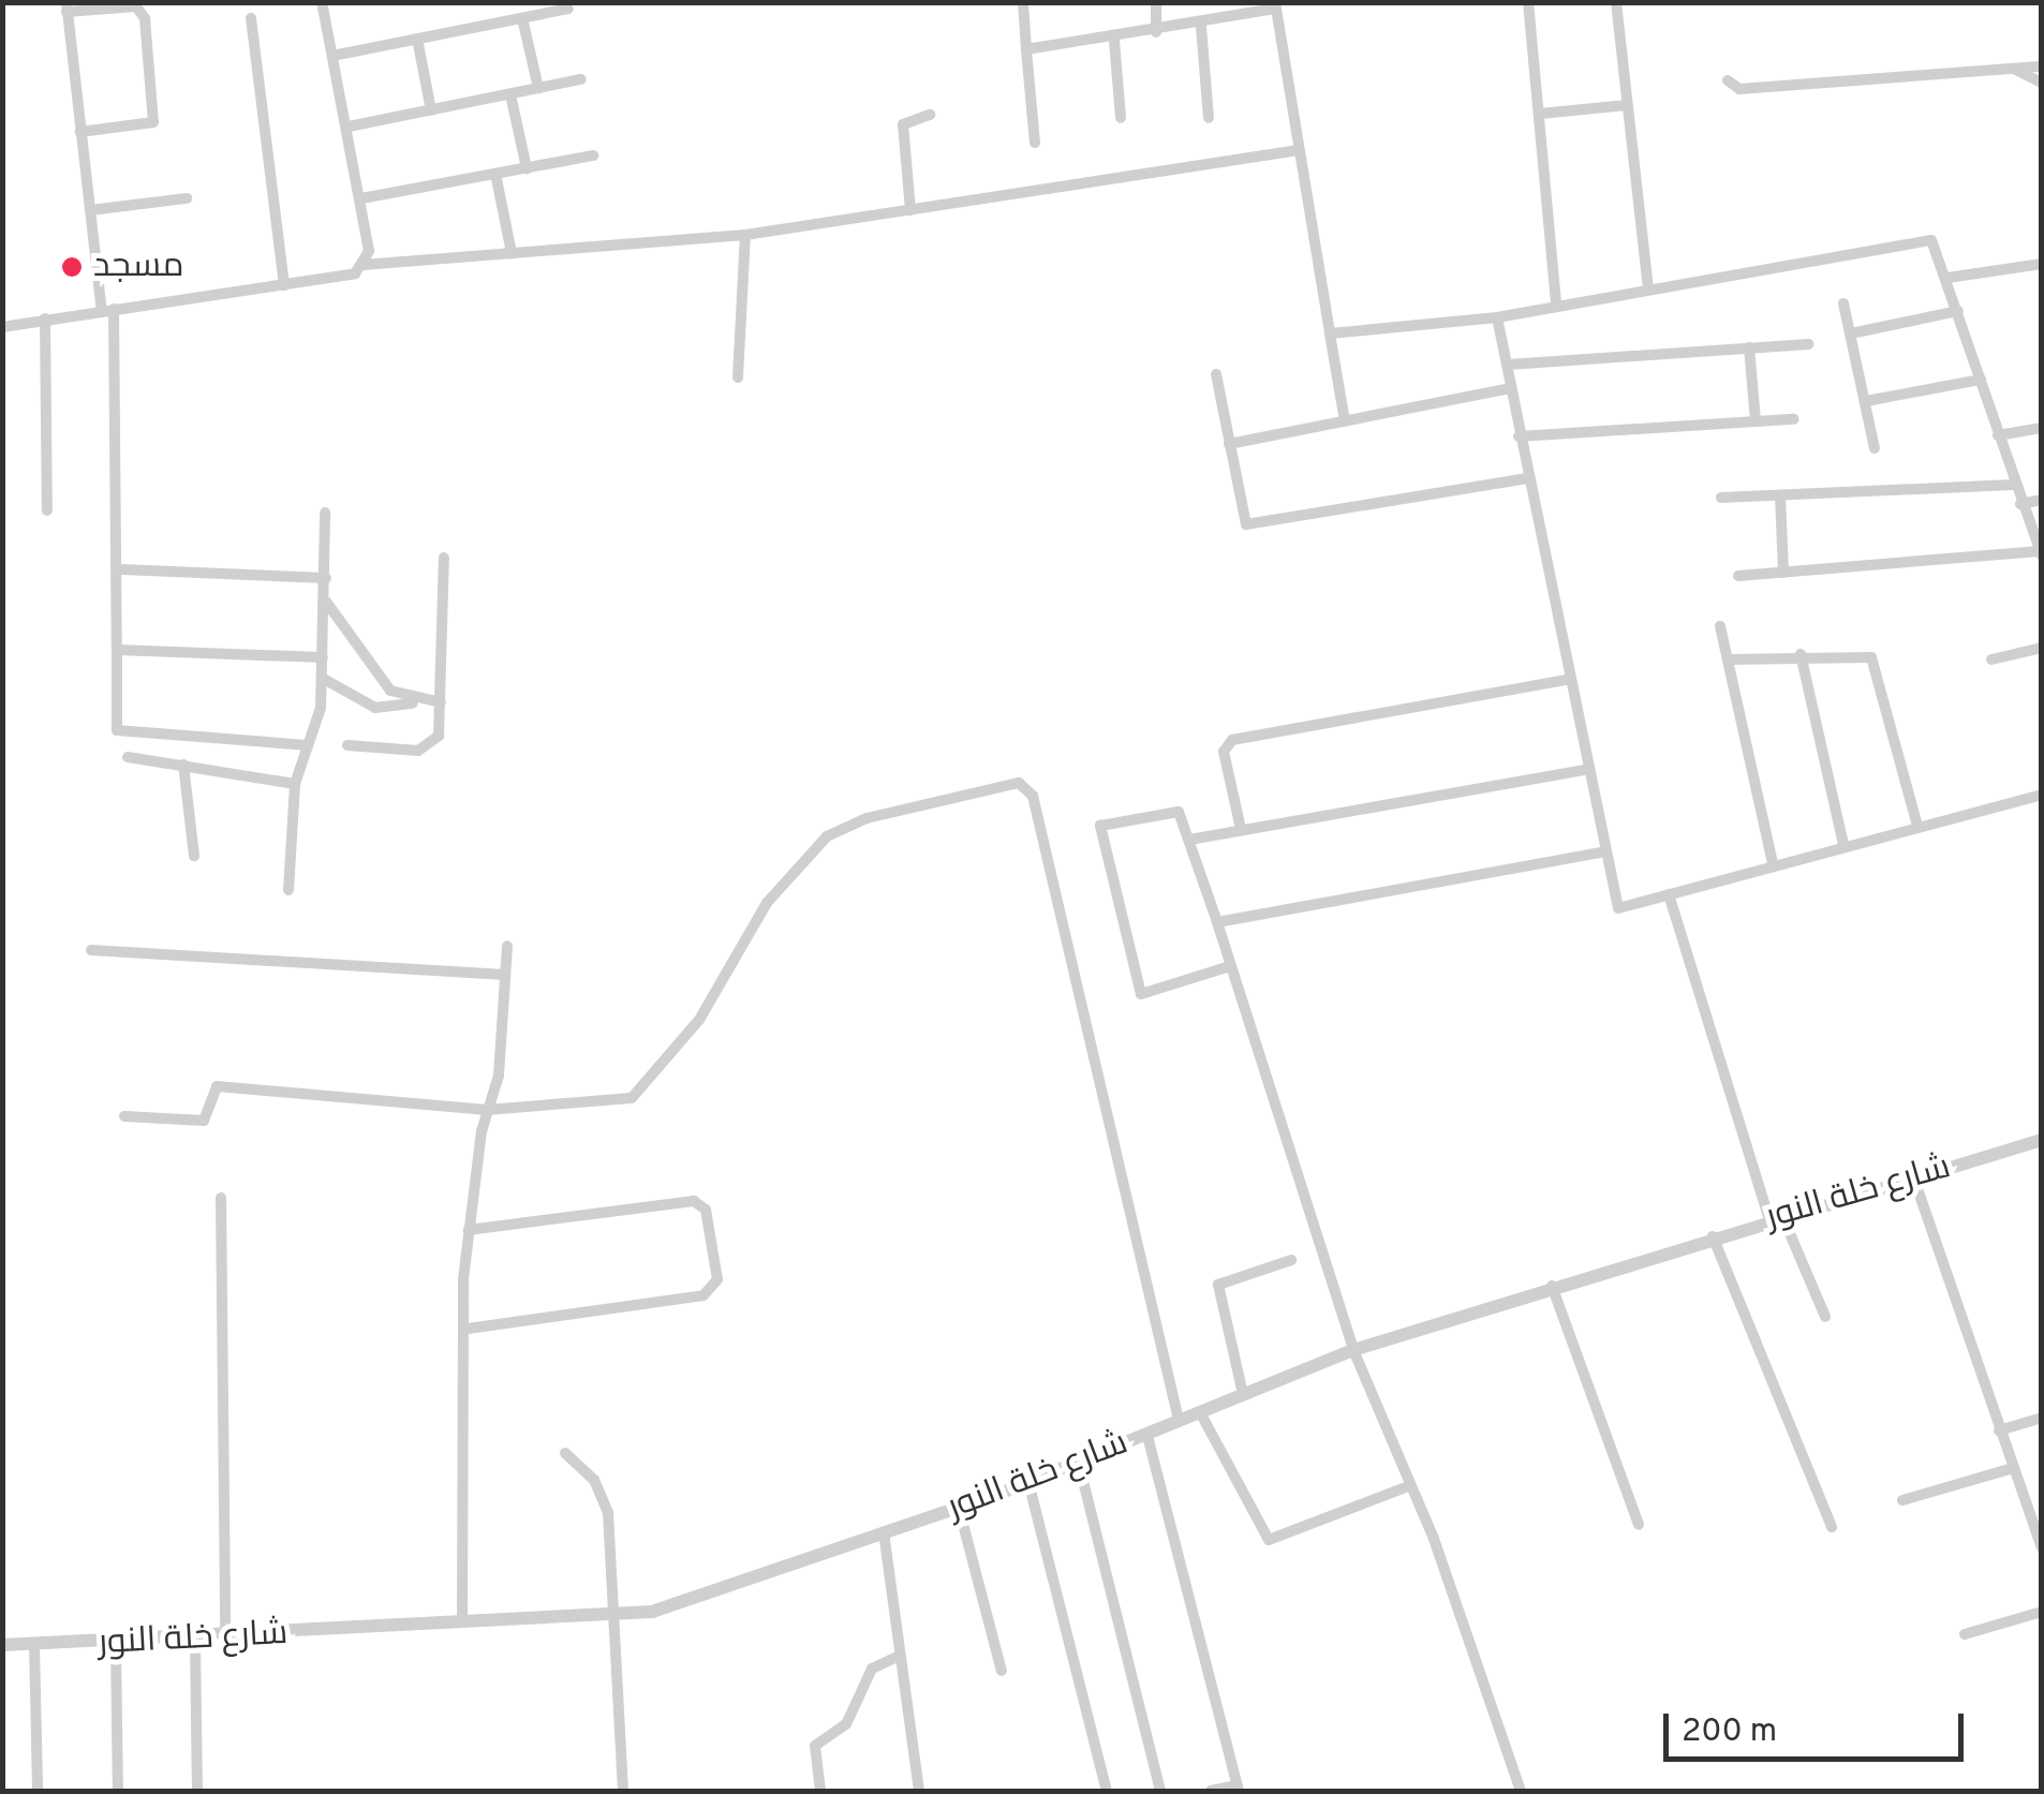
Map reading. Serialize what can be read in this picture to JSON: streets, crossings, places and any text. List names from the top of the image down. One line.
{"streets":{"street":["شارع خلة النور"]},"places":["مسجد"],"scale_bar":"200 m"}
